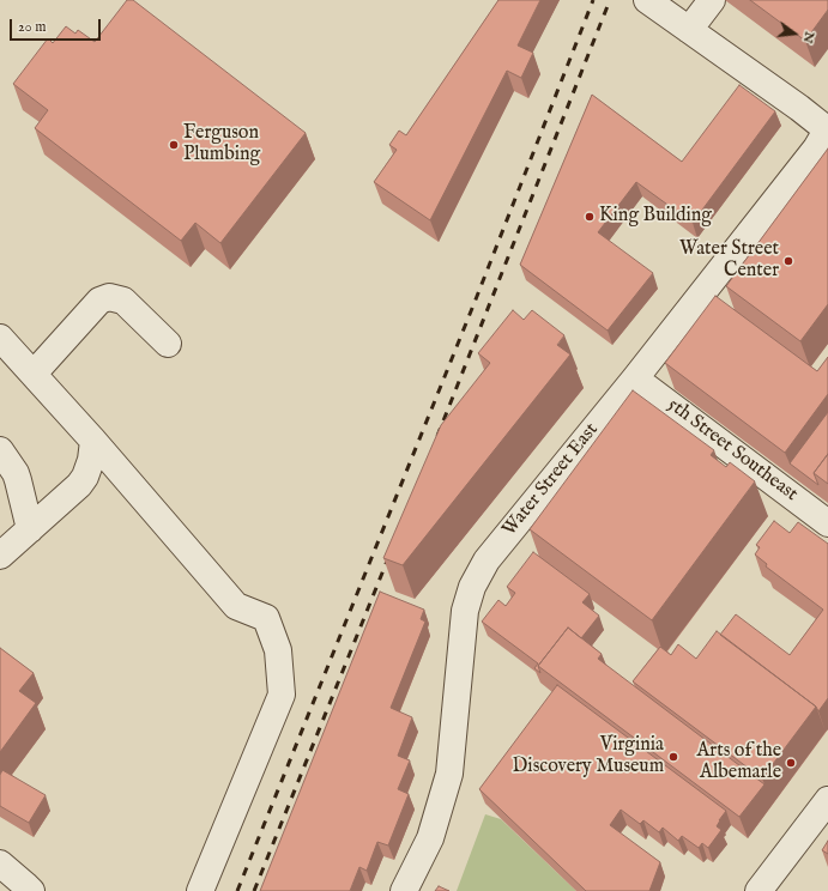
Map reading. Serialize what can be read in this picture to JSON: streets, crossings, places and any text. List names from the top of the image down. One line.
{"streets":{"street":["5th Street Southeast","Water Street East"]},"crossings":[["5th Street Southeast","Water Street East"]],"places":["Ferguson Plumbing","King Building","Water Street Center","Virginia Discovery Museum","Arts of the Albemarle"],"scale_bar":"20 m","north":"right"}
